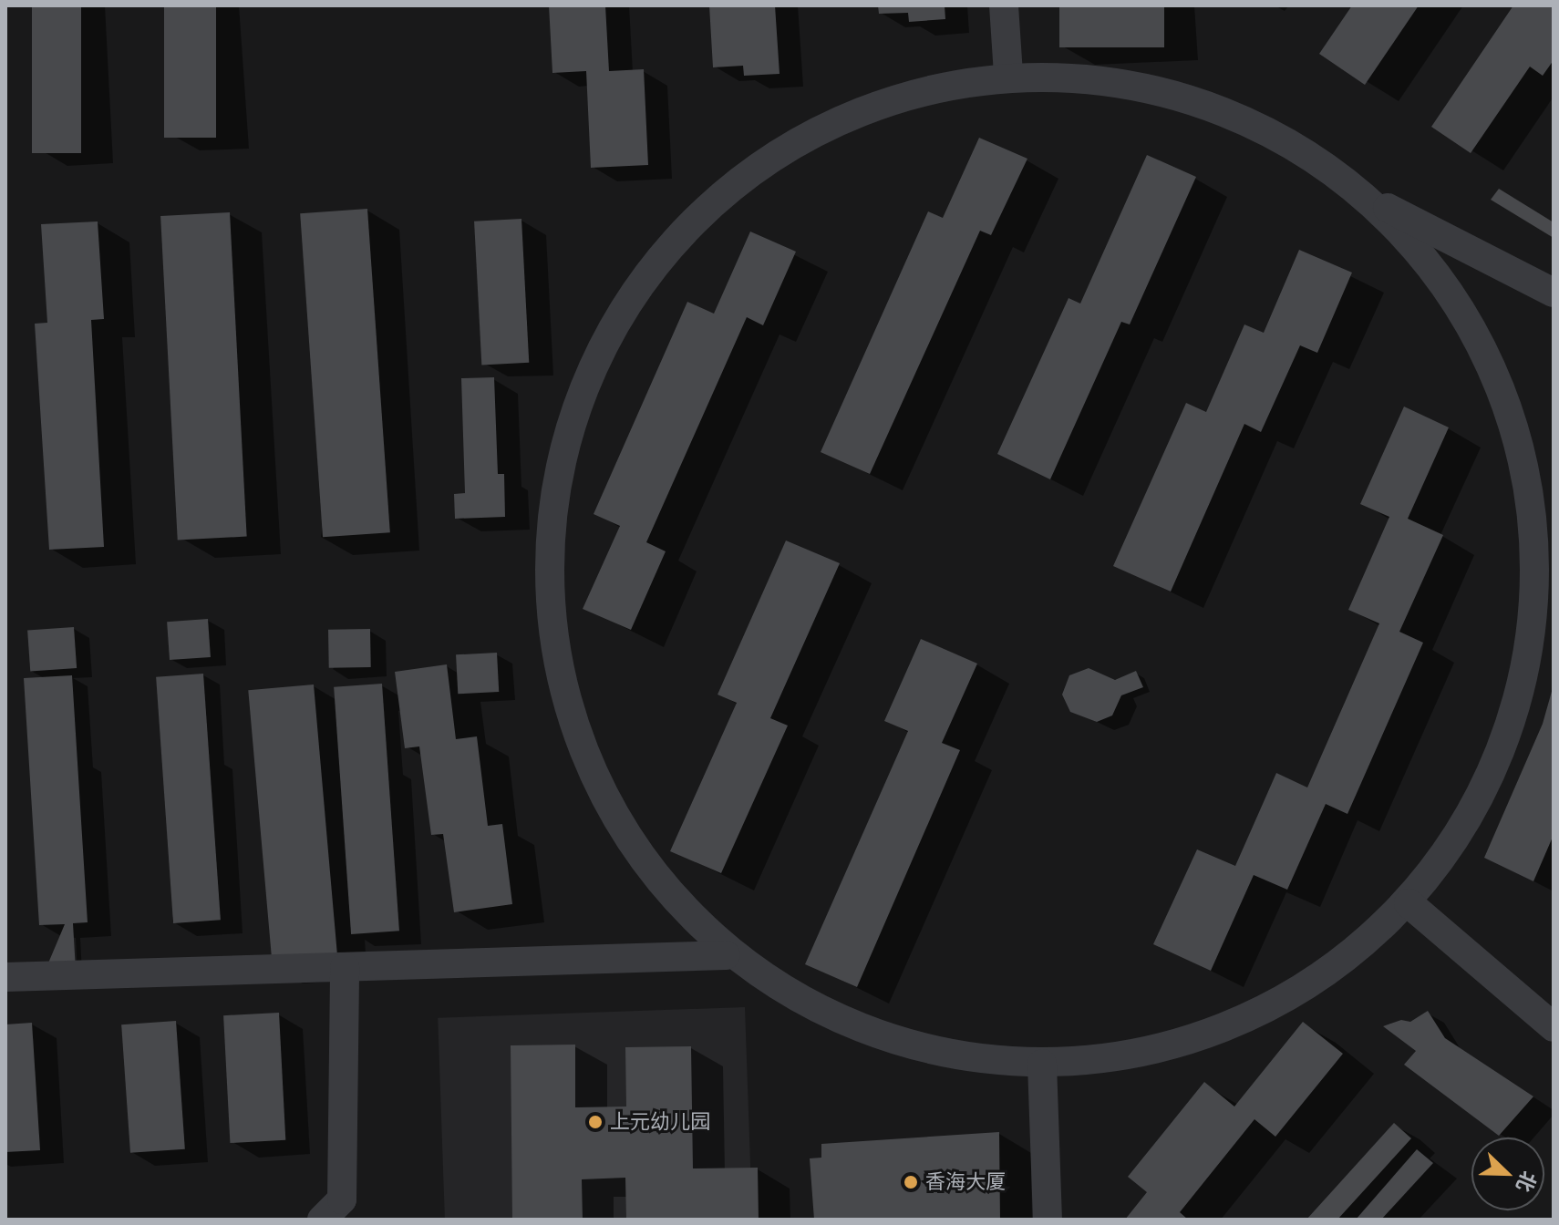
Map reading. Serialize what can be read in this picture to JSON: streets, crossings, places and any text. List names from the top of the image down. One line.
{"places":["上元幼儿园","香海大厦"],"north":"bottom right"}
